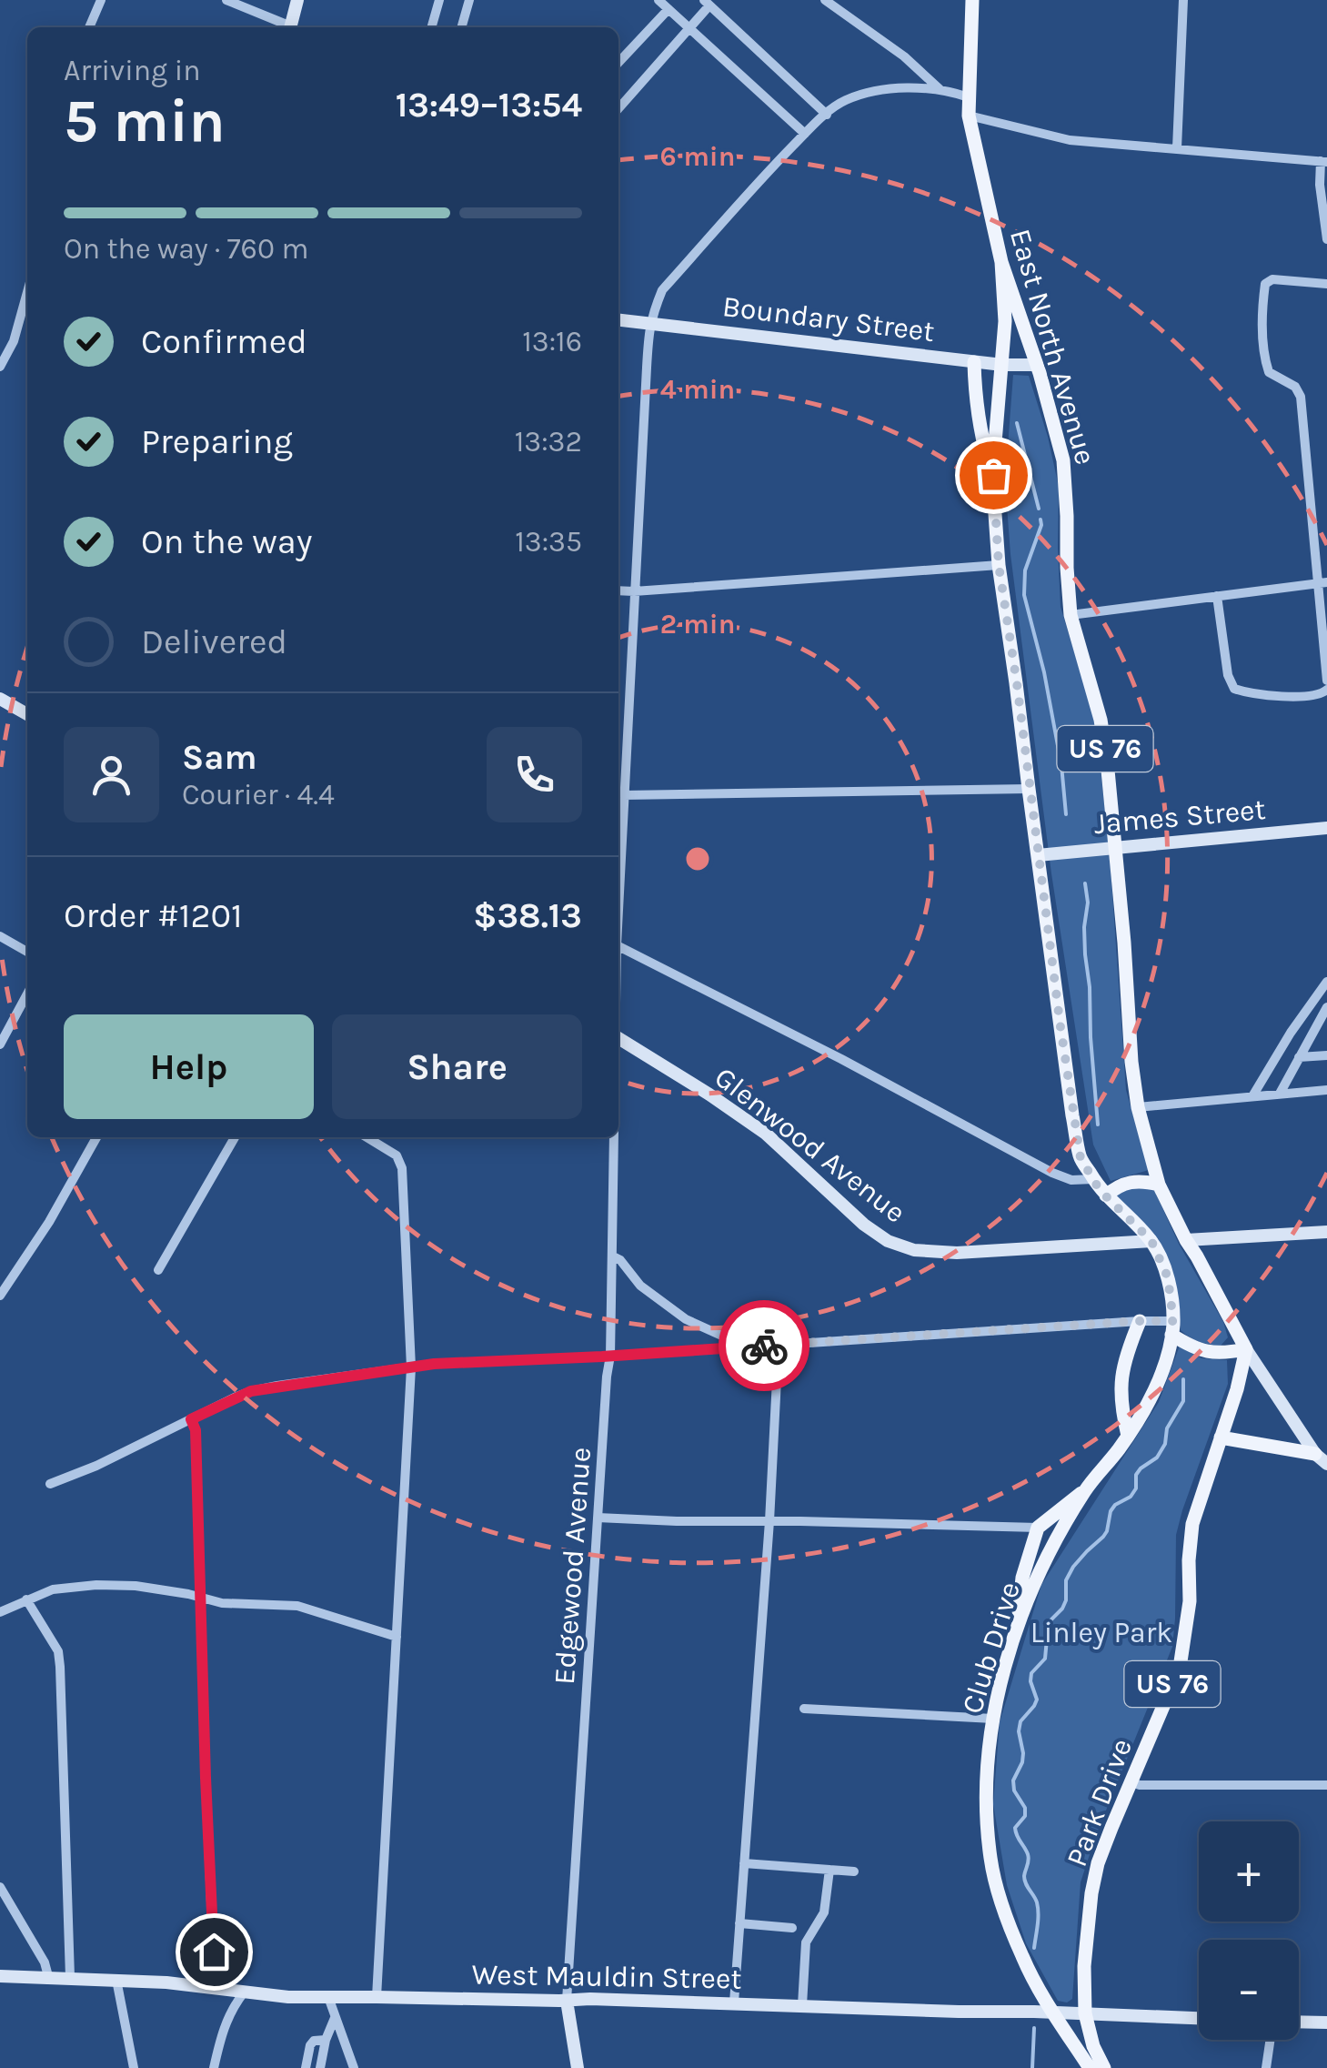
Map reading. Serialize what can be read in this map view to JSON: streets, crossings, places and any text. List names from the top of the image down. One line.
{"streets":{"main road":["East North Avenue","US 76","Club Drive","Park Drive"],"street":["Boundary Street","James Street","Glenwood Avenue","Edgewood Avenue","West Mauldin Street"]},"crossings":[["Boundary Street","East North Avenue"],["Boundary Street","US 76"],["East North Avenue","US 76"],["East North Avenue","James Street"],["US 76","James Street"],["US 76","Glenwood Avenue"],["US 76","Club Drive"],["US 76","Park Drive"],["US 76","West Mauldin Street"],["Edgewood Avenue","West Mauldin Street"],["Club Drive","West Mauldin Street"],["Park Drive","West Mauldin Street"]],"parks":["Linley Park"],"page":{"heading":["5 min","Arriving in","13:49–13:54"],"panel":["Sam","Courier · 4.4","Order #1201","$38.13"],"bar":"On the way · 760 m","list":[["Confirmed","13:16"],["Preparing","13:32"],["On the way","13:35"],"Delivered"],"buttons":["Help","Share"],"map_buttons":["+","−"]},"rings":["6 min","4 min","2 min"]}
